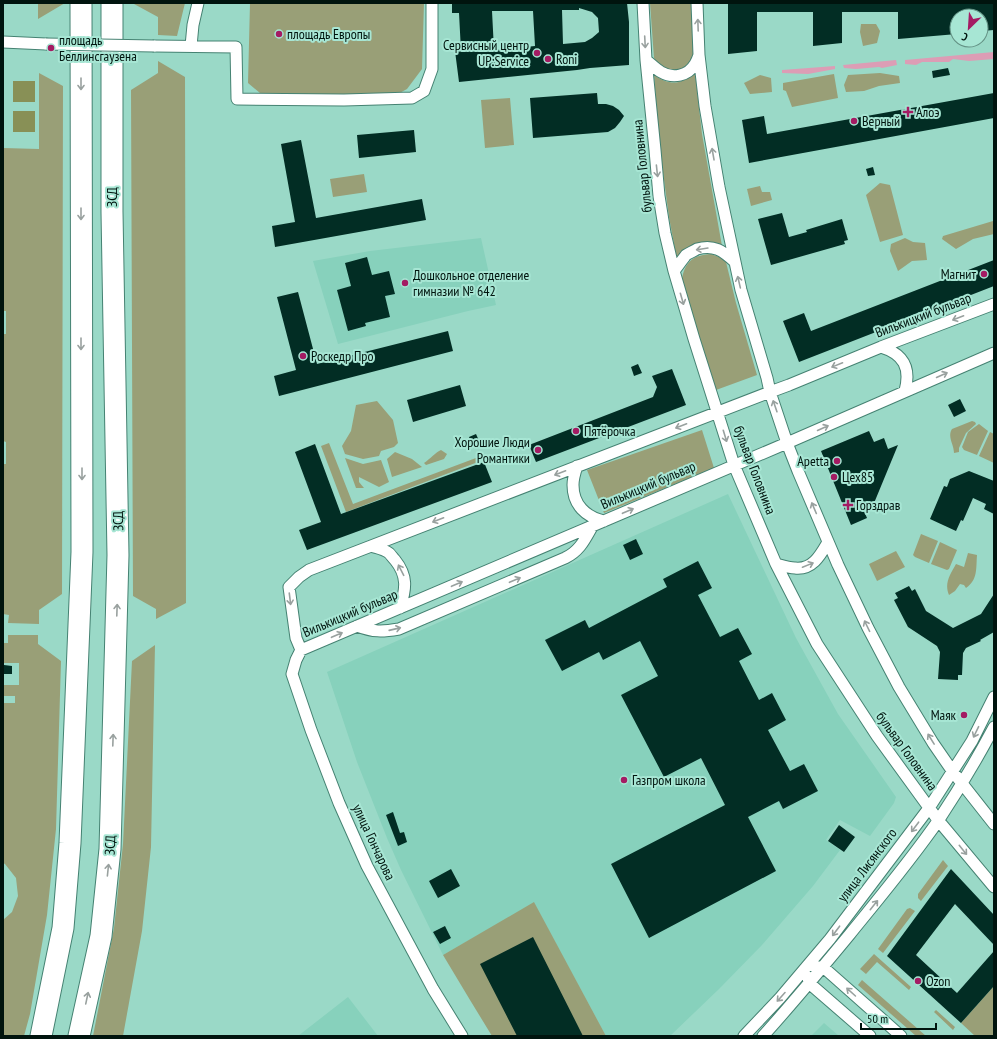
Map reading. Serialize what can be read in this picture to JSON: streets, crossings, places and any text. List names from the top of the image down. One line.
{"streets":{"highway":["ЗСД"],"street":["бульвар Головнина","Вилькицкий бульвар","улица Гончарова","улица Лисянского"]},"crossings":[["бульвар Головнина","Вилькицкий бульвар"],["бульвар Головнина","улица Лисянского"],["Вилькицкий бульвар","улица Гончарова"]],"places":{"other":["площадь Европы","площадь Беллинсгаузена","Сервисный центр UP:Service","Roni","Верный","Магнит","Дошкольное отделение гимназии № 642","Роскедр Про","Пятёрочка","Хорошие Люди Романтики","Apetta","Цех85","Маяк","Газпром школа","Ozon"],"health":["Алоэ","Горздрав"]},"scale_bar":"50 m","north":"bottom left"}
